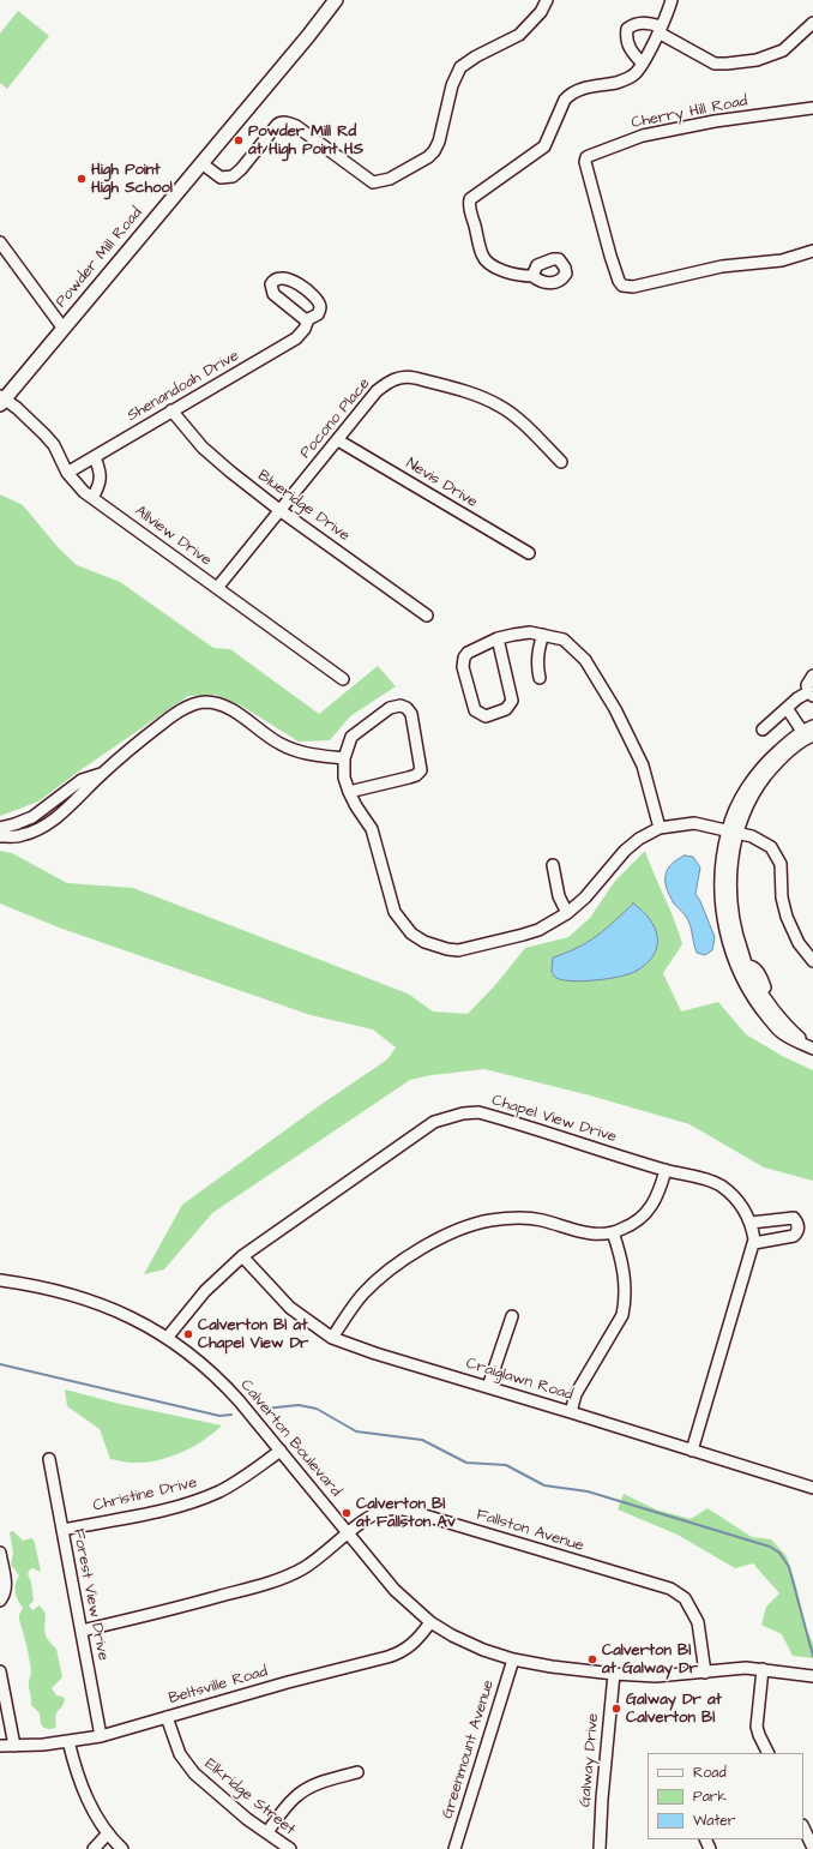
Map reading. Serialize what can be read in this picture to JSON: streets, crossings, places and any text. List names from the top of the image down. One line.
{"streets":{"main road":["Powder Mill Road"],"street":["Cherry Hill Road","Shenandoah Drive","Pocono Place","Nevis Drive","Blueridge Drive","Allview Drive","Chapel View Drive","Craiglawn Road","Calverton Boulevard","Christine Drive","Fallston Avenue","Forest View Drive","Beltsville Road","Greenmount Avenue","Galway Drive","Elkridge Street"]},"crossings":[["Powder Mill Road","Allview Drive"],["Shenandoah Drive","Blueridge Drive"],["Shenandoah Drive","Allview Drive"],["Pocono Place","Nevis Drive"],["Pocono Place","Blueridge Drive"],["Pocono Place","Allview Drive"],["Chapel View Drive","Craiglawn Road"],["Chapel View Drive","Calverton Boulevard"],["Calverton Boulevard","Christine Drive"],["Calverton Boulevard","Fallston Avenue"],["Calverton Boulevard","Beltsville Road"],["Calverton Boulevard","Greenmount Avenue"],["Calverton Boulevard","Galway Drive"],["Christine Drive","Forest View Drive"],["Fallston Avenue","Forest View Drive"],["Forest View Drive","Beltsville Road"],["Beltsville Road","Elkridge Street"]],"places":["Powder Mill Rd at High Point HS","High Point High School","Calverton Bl at Chapel View Dr","Calverton Bl at Fallston Av","Calverton Bl at Galway Dr","Galway Dr at Calverton Bl"],"legend":["Road","Park","Water"]}
